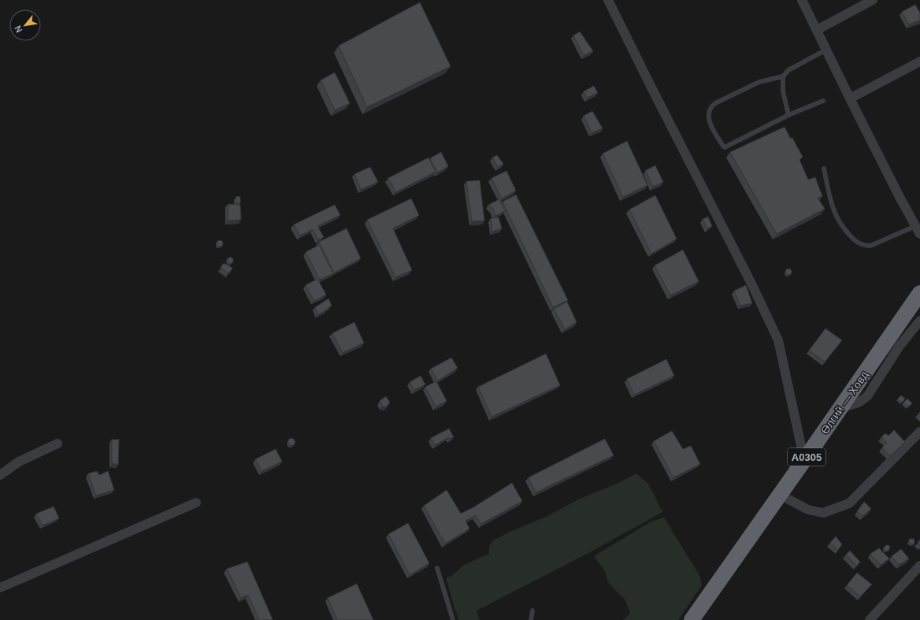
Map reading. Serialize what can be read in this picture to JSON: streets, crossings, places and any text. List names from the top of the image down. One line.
{"streets":{"highway":["Өлгий — Ховд","A0305"]},"north":"bottom left"}
